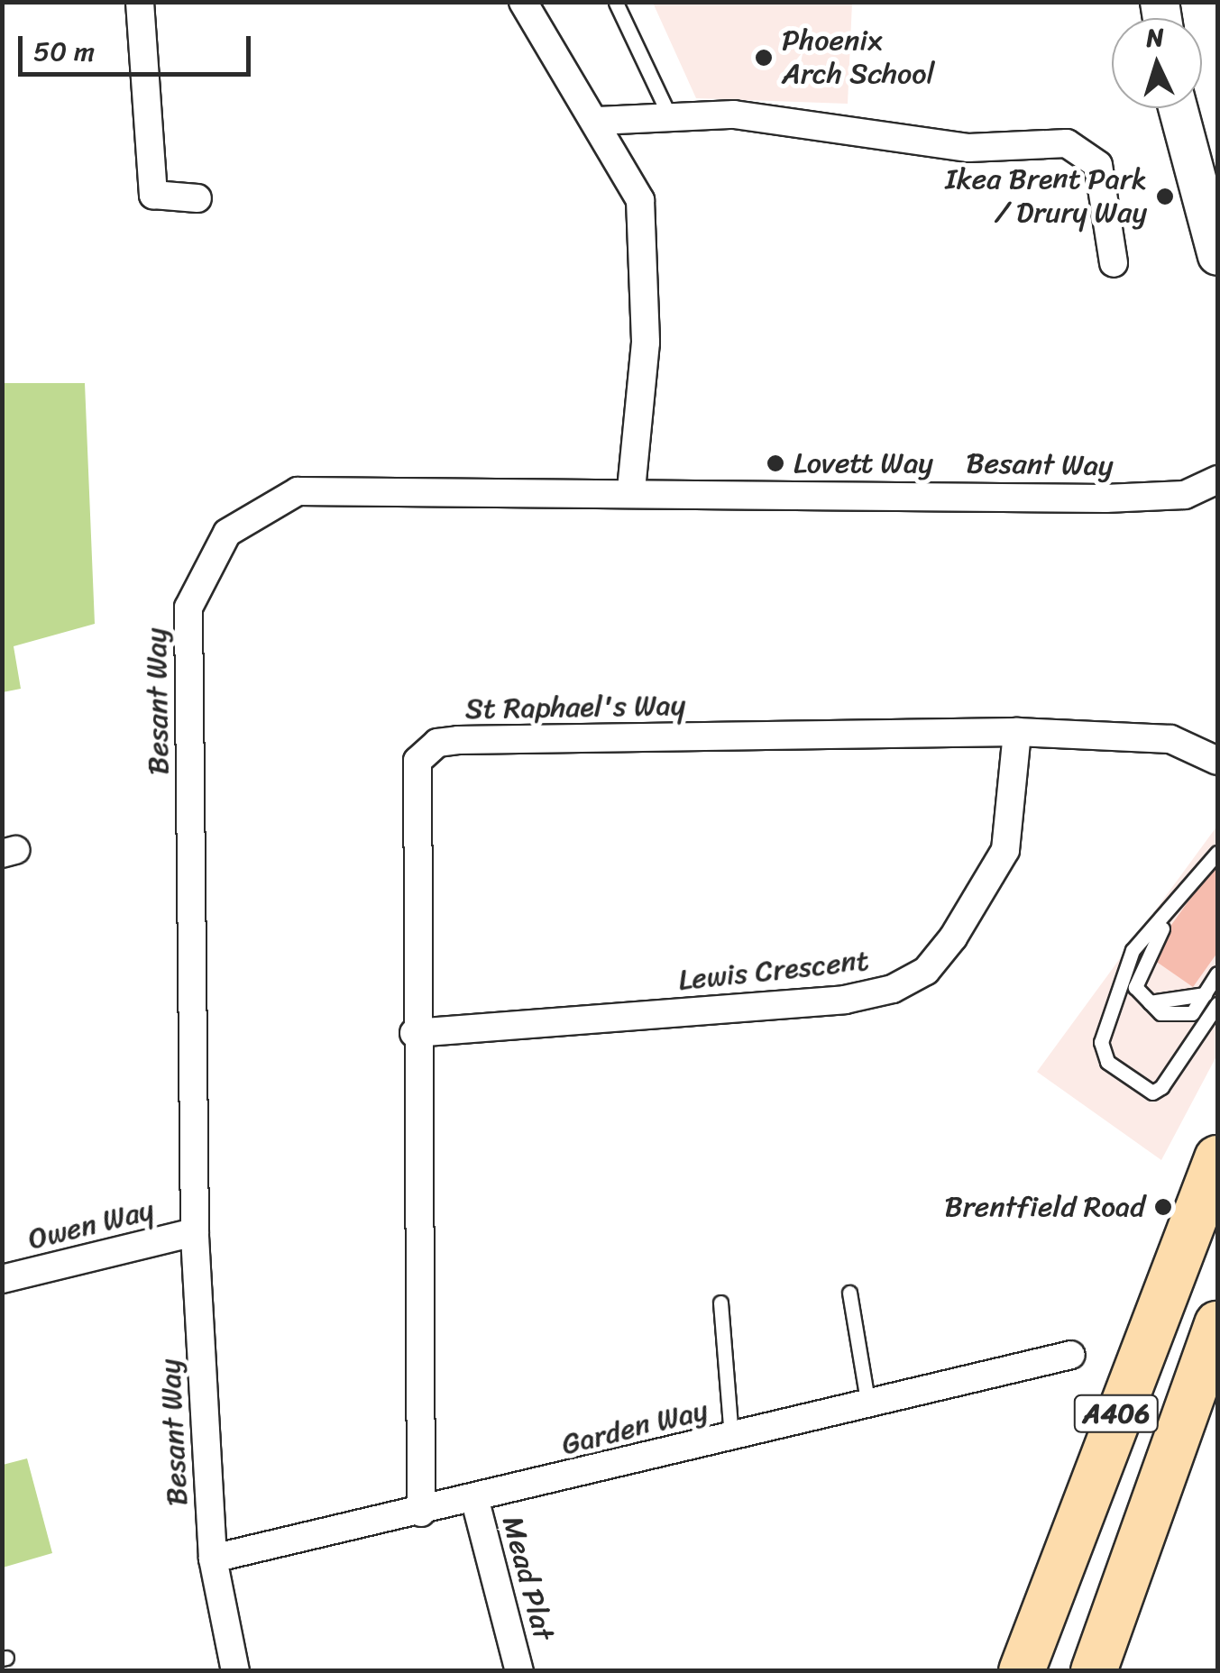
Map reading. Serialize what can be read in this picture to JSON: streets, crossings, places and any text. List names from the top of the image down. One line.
{"streets":{"highway":["A406"],"street":["Besant Way","St Raphael's Way","Lewis Crescent","Owen Way","Garden Way","Mead Plat"]},"crossings":[["Besant Way","Owen Way"],["Besant Way","Garden Way"],["St Raphael's Way","Lewis Crescent"],["St Raphael's Way","Garden Way"],["Garden Way","Mead Plat"]],"places":["Phoenix Arch School","Ikea Brent Park / Drury Way","Lovett Way","Brentfield Road"],"scale_bar":"50 m","north":"top"}
